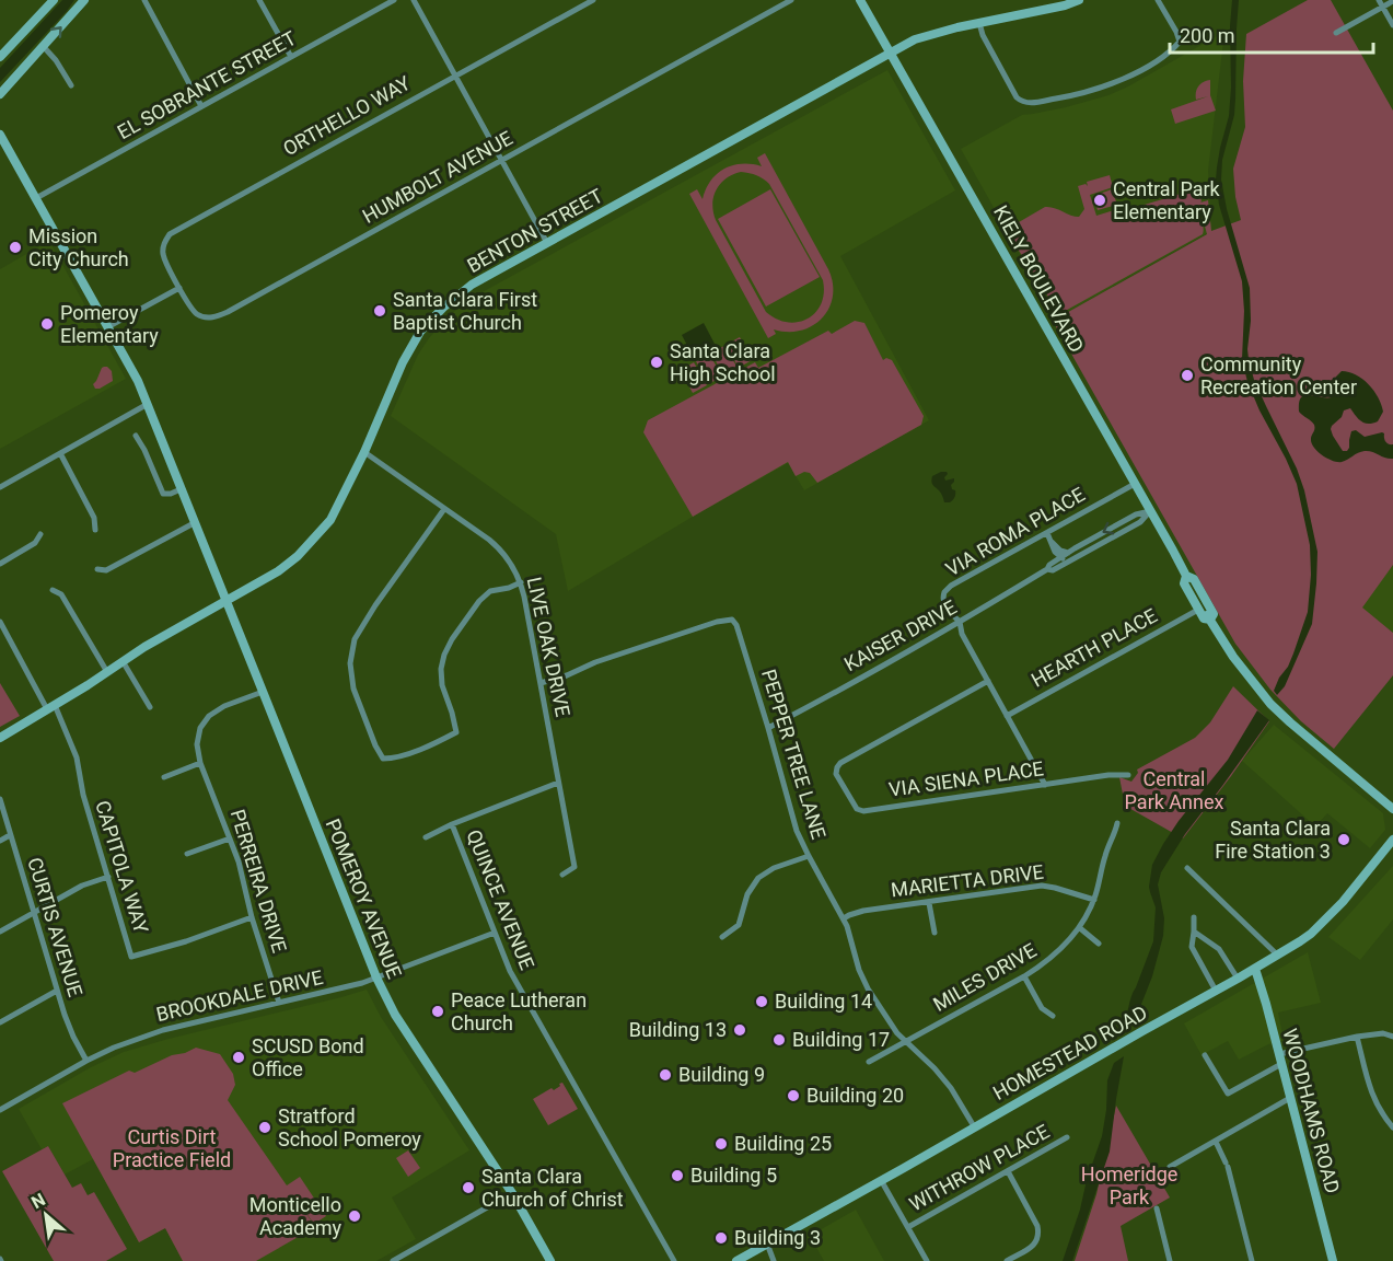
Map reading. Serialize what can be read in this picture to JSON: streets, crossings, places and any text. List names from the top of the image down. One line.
{"streets":{"main road":["BENTON STREET","KIELY BOULEVARD","POMEROY AVENUE","HOMESTEAD ROAD","WOODHAMS ROAD"],"street":["EL SOBRANTE STREET","ORTHELLO WAY","HUMBOLT AVENUE","VIA ROMA PLACE","KAISER DRIVE","LIVE OAK DRIVE","HEARTH PLACE","PEPPER TREE LANE","VIA SIENA PLACE","CAPITOLA WAY","PERREIRA DRIVE","MARIETTA DRIVE","QUINCE AVENUE","CURTIS AVENUE","MILES DRIVE","BROOKDALE DRIVE","WITHROW PLACE"]},"crossings":[["EL SOBRANTE STREET","POMEROY AVENUE"],["ORTHELLO WAY","HUMBOLT AVENUE"],["BENTON STREET","KIELY BOULEVARD"],["BENTON STREET","LIVE OAK DRIVE"],["BENTON STREET","CAPITOLA WAY"],["BENTON STREET","POMEROY AVENUE"],["KIELY BOULEVARD","VIA ROMA PLACE"],["KIELY BOULEVARD","KAISER DRIVE"],["KIELY BOULEVARD","HEARTH PLACE"],["VIA ROMA PLACE","KAISER DRIVE"],["KAISER DRIVE","PEPPER TREE LANE"],["LIVE OAK DRIVE","PEPPER TREE LANE"],["PEPPER TREE LANE","MARIETTA DRIVE"],["PEPPER TREE LANE","MILES DRIVE"],["PEPPER TREE LANE","HOMESTEAD ROAD"],["CAPITOLA WAY","PERREIRA DRIVE"],["PERREIRA DRIVE","POMEROY AVENUE"],["PERREIRA DRIVE","BROOKDALE DRIVE"],["MARIETTA DRIVE","MILES DRIVE"],["POMEROY AVENUE","BROOKDALE DRIVE"],["QUINCE AVENUE","BROOKDALE DRIVE"],["CURTIS AVENUE","BROOKDALE DRIVE"],["HOMESTEAD ROAD","WOODHAMS ROAD"]],"parks":["Central Park Annex","Curtis Dirt Practice Field","Homeridge Park"],"places":["Central Park Elementary","Mission City Church","Santa Clara First Baptist Church","Pomeroy Elementary","Santa Clara High School","Community Recreation Center","Santa Clara Fire Station 3","Building 14","Peace Lutheran Church","Building 13","Building 17","SCUSD Bond Office","Building 9","Building 20","Stratford School Pomeroy","Building 25","Building 5","Santa Clara Church of Christ","Monticello Academy","Building 3"],"scale_bar":"200 m","north":"top left"}
